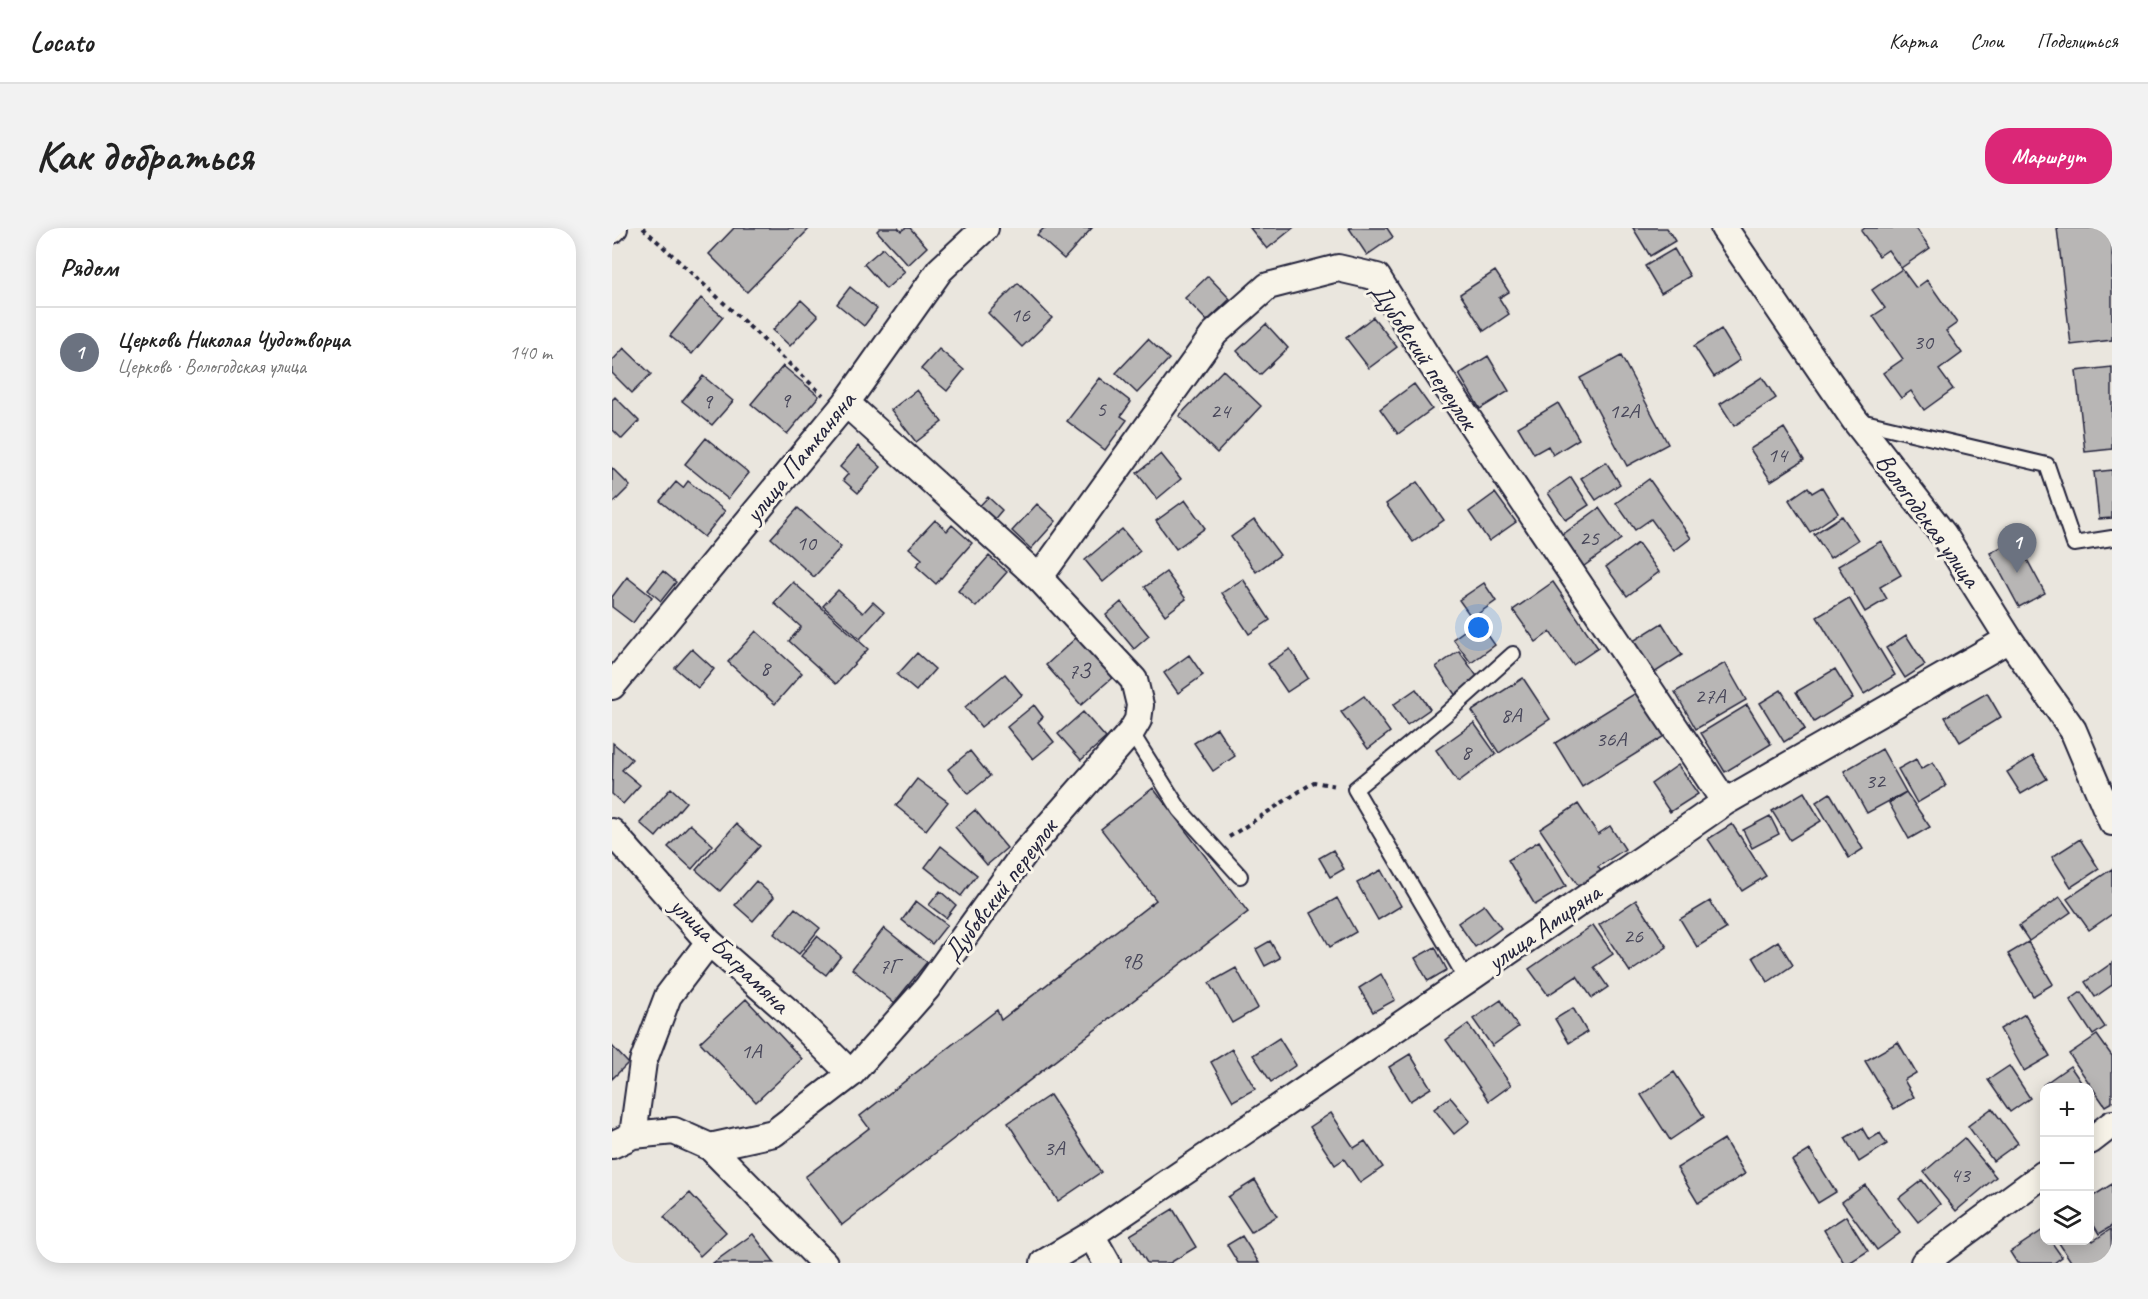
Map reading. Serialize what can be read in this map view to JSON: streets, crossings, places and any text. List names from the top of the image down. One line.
{"streets":{"street":["Дубовский переулок","улица Патканяна","Вологодская улица","улица Амиряна","улица Баграмяна"]},"crossings":[["Дубовский переулок","улица Патканяна"],["Дубовский переулок","улица Амиряна"],["Дубовский переулок","улица Баграмяна"],["Вологодская улица","улица Амиряна"]],"house_numbers":["16","30","9","9","5","24","12А","14","25","10","8","7З","27А","8А","36А","8","32","26","9В","7Г","1А","3А","43"],"page":{"header":"Locato","nav":["Карта","Слои","Поделиться"],"buttons":"Маршрут","title":"Как добраться","heading":"Рядом","list":[{"mark":"1","name":"Церковь Николая Чудотворца","note":"Церковь · Вологодская улица","value":"140 m"}],"pins":"1","map_buttons":["+","−"]}}
